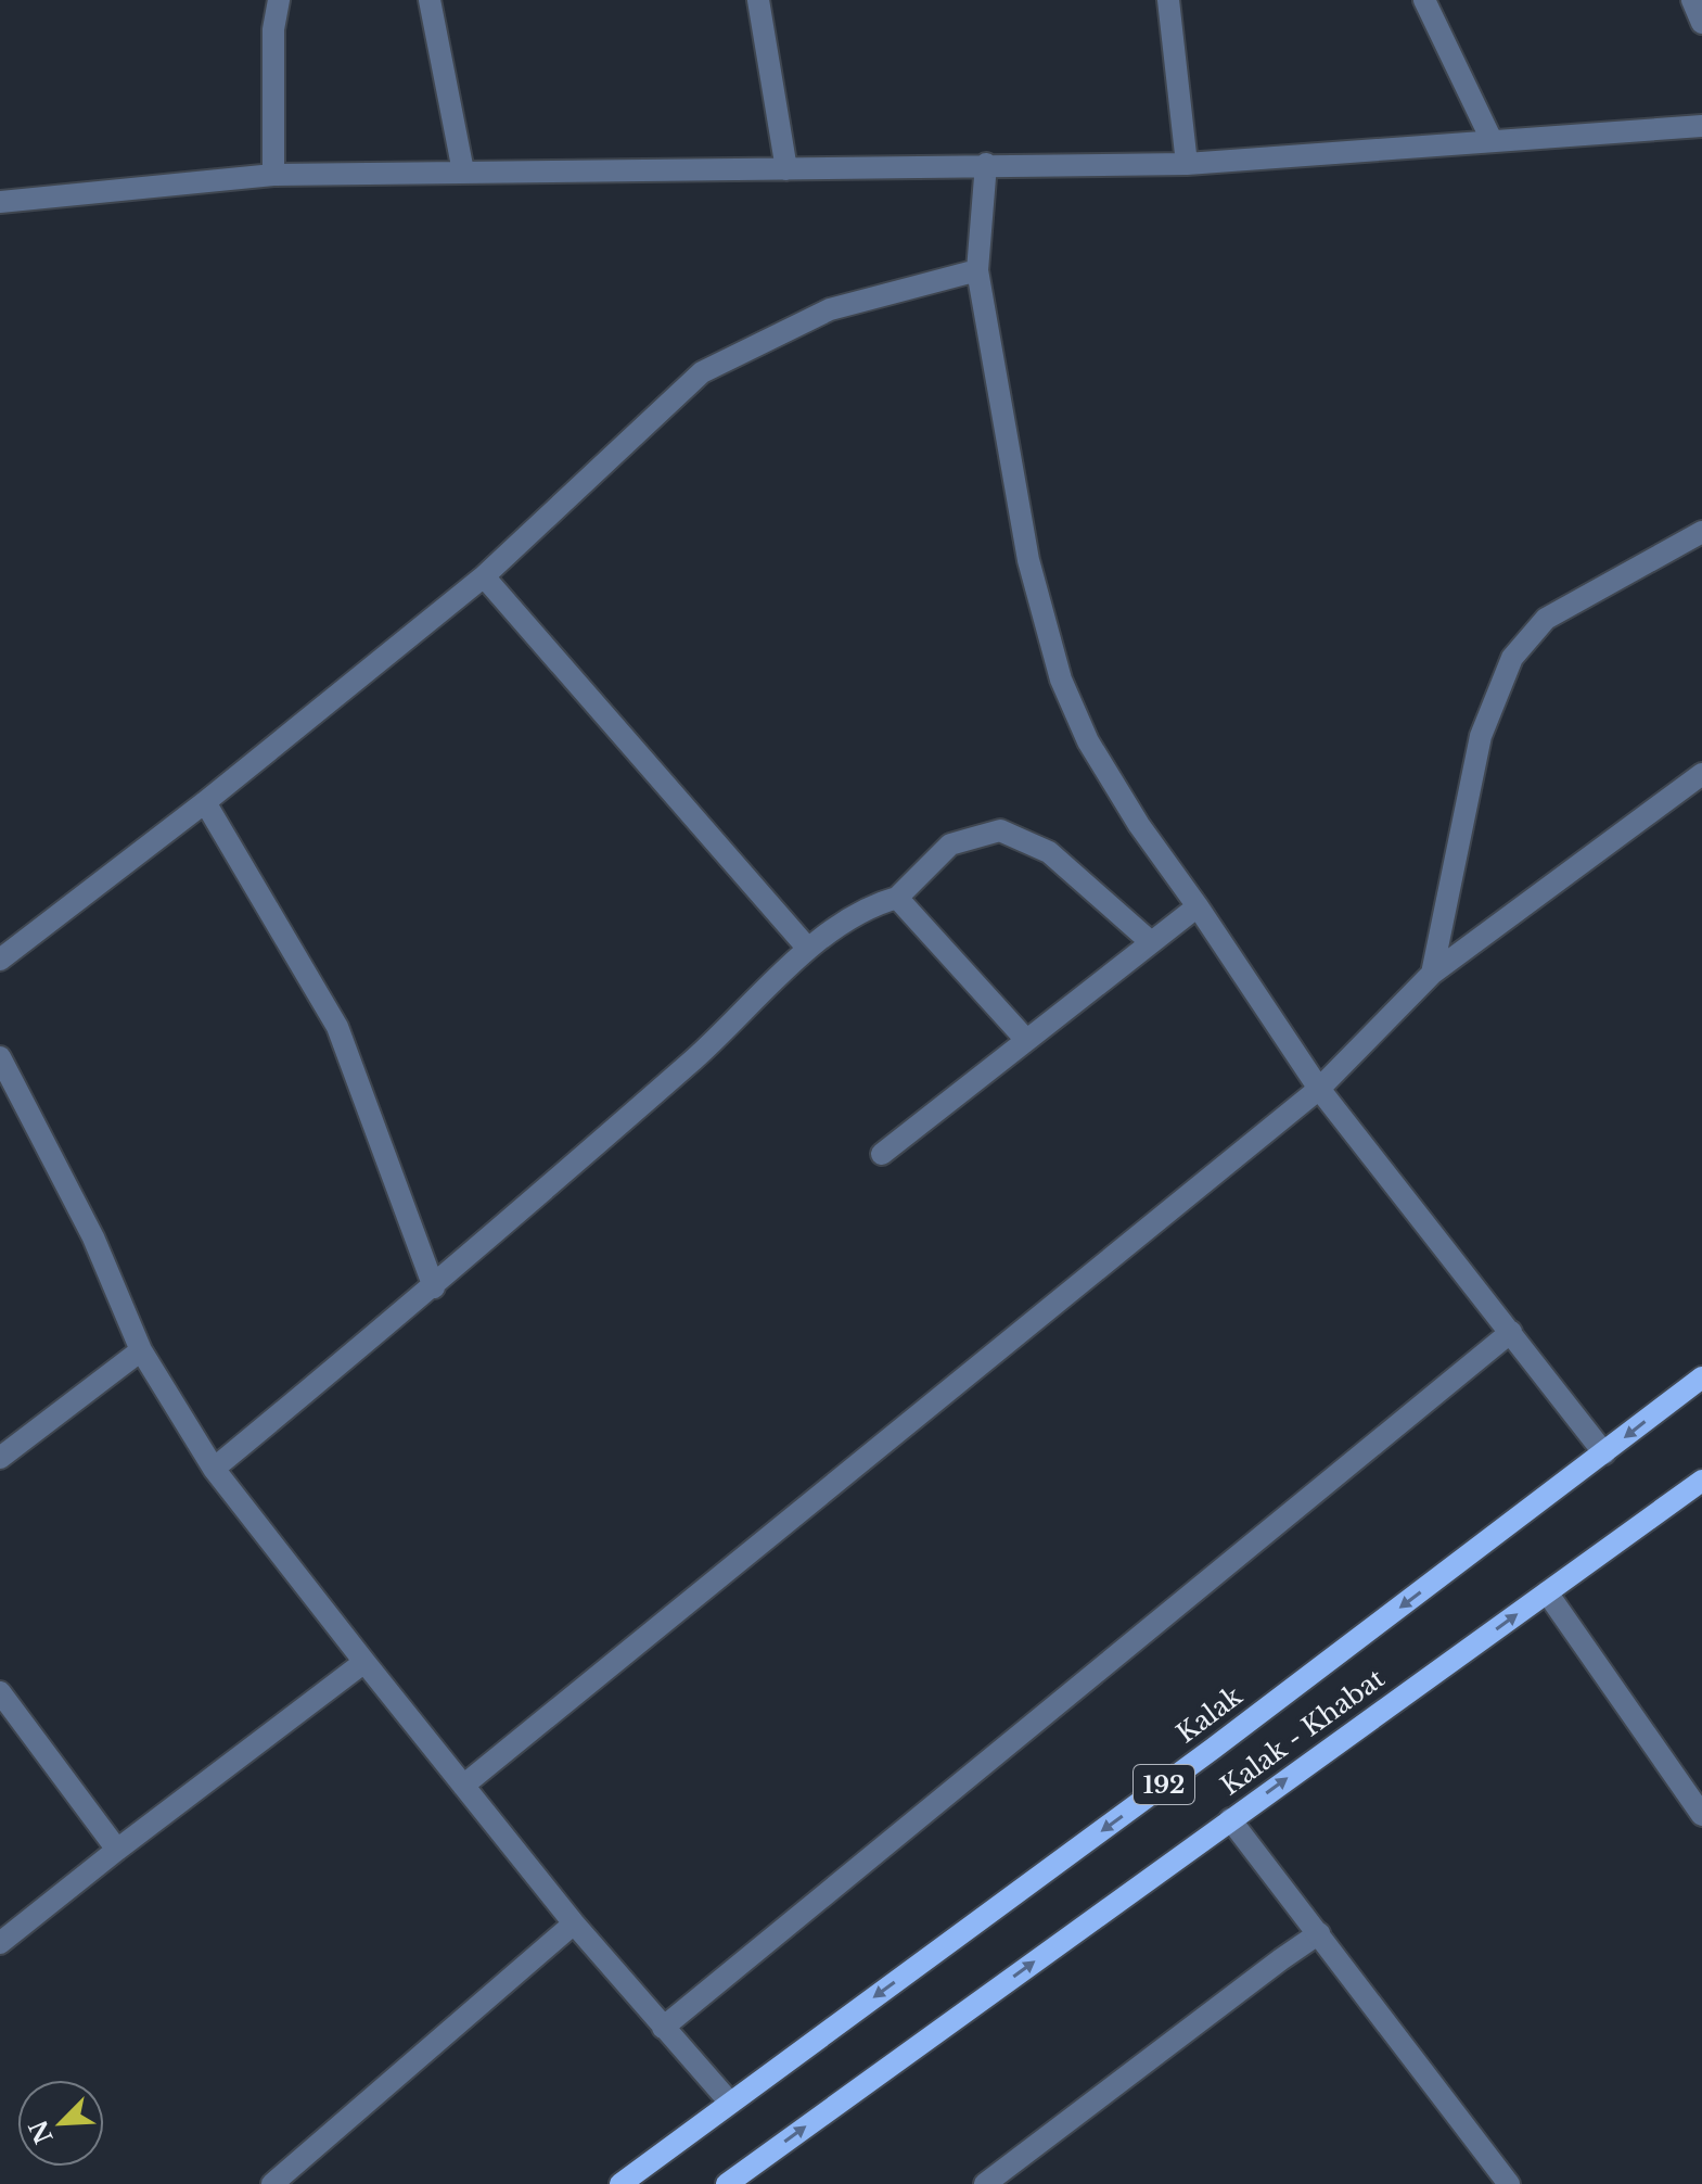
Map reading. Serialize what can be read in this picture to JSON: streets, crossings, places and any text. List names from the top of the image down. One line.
{"streets":{"main road":["Kalak","Kalak - Khabat","192"]},"one_way":["Kalak","Kalak - Khabat"],"north":"bottom left"}
